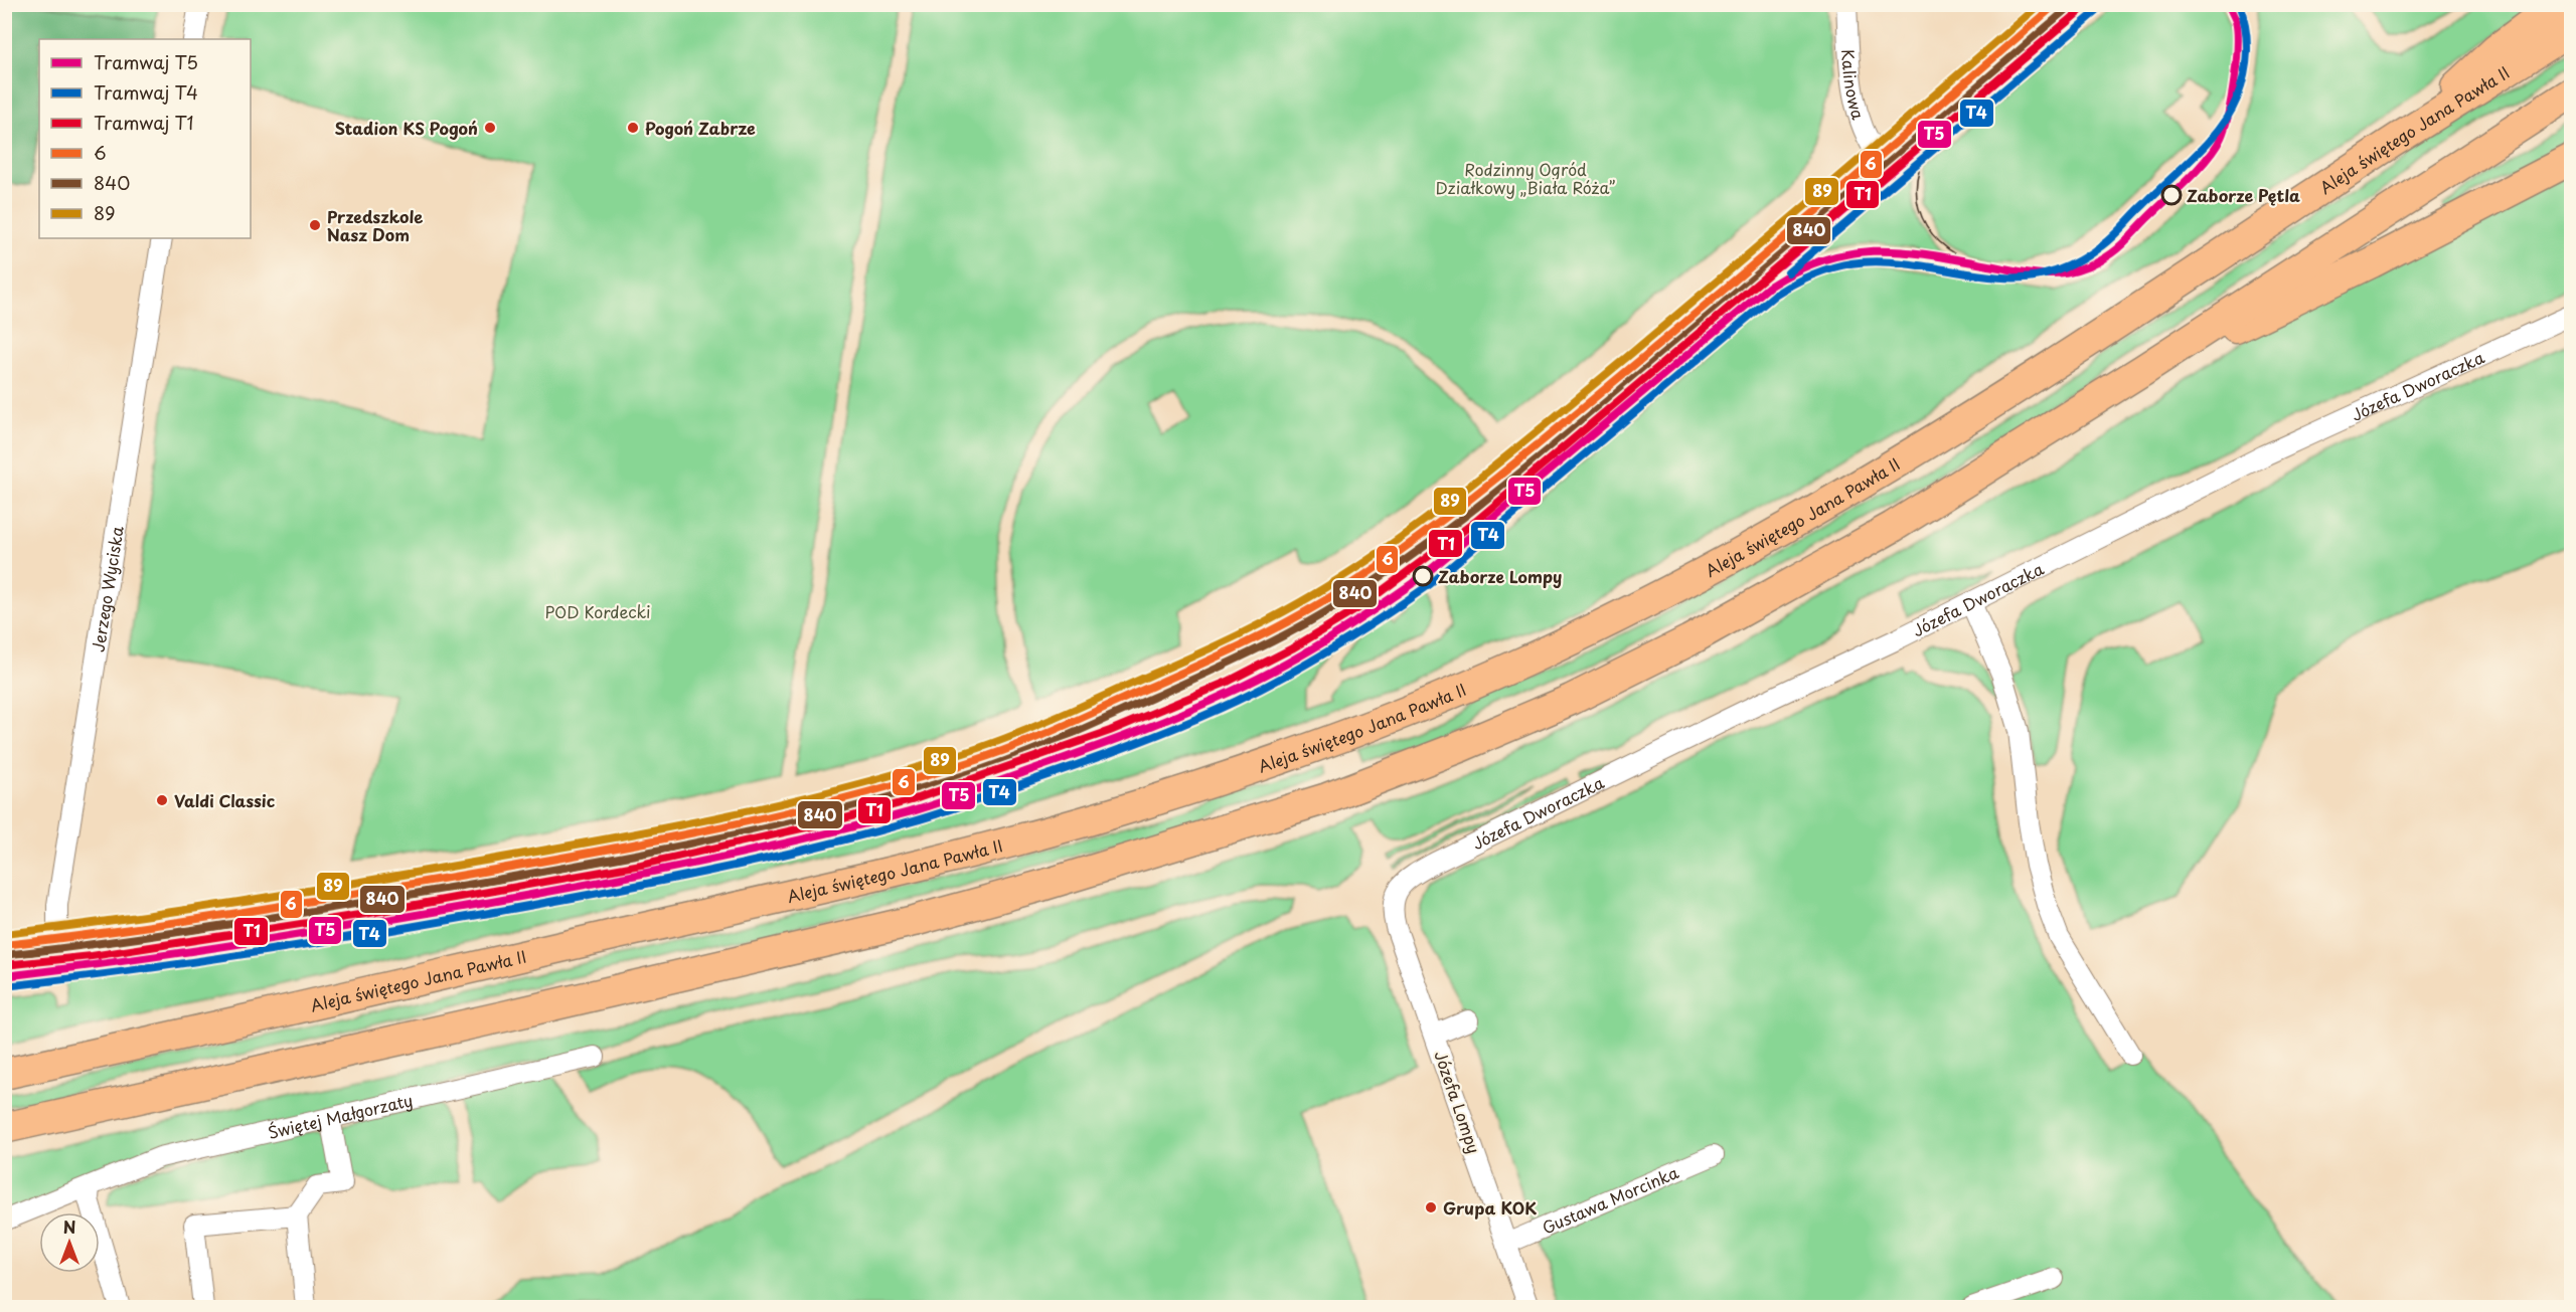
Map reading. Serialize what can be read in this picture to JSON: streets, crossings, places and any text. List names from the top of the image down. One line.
{"streets":{"main road":["Aleja świętego Jana Pawła II"],"street":["Kalinowa","Józefa Dworaczka","Jerzego Wyciska","Józefa Lompy","Świętej Małgorzaty","Gustawa Morcinka"]},"crossings":[["Józefa Dworaczka","Józefa Lompy"],["Józefa Lompy","Gustawa Morcinka"]],"parks":["Rodzinny Ogród Działkowy „Biała Róża”","POD Kordecki"],"places":["Stadion KS Pogoń","Pogoń Zabrze","Zaborze Pętla","Przedszkole Nasz Dom","Zaborze Lompy","Valdi Classic","Grupa KOK"],"lines":["tram line T5","tram line T4","tram line T1","transit line 6","transit line 89","transit line 840"],"legend":["Tramwaj T5","Tramwaj T4","Tramwaj T1","6","840","89"],"north":"top"}
